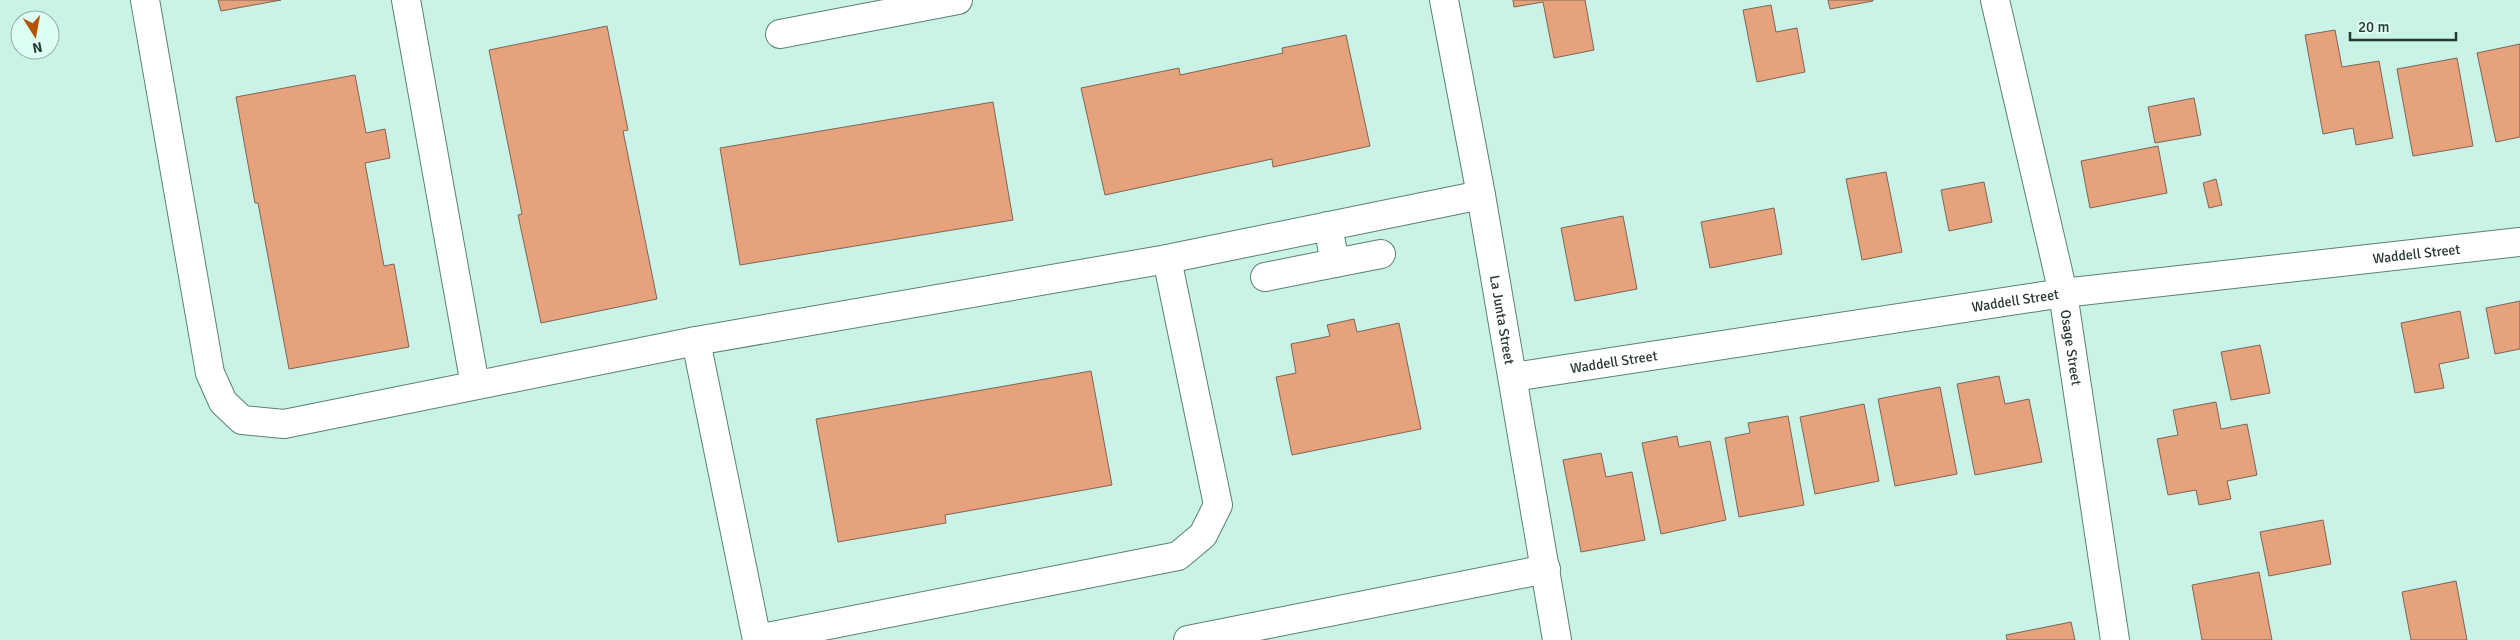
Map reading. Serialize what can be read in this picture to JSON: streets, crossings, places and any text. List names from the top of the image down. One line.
{"streets":{"street":["Waddell Street","La Junta Street","Osage Street"]},"crossings":[["Waddell Street","La Junta Street"],["Waddell Street","Osage Street"]],"scale_bar":"20 m","north":"bottom"}
